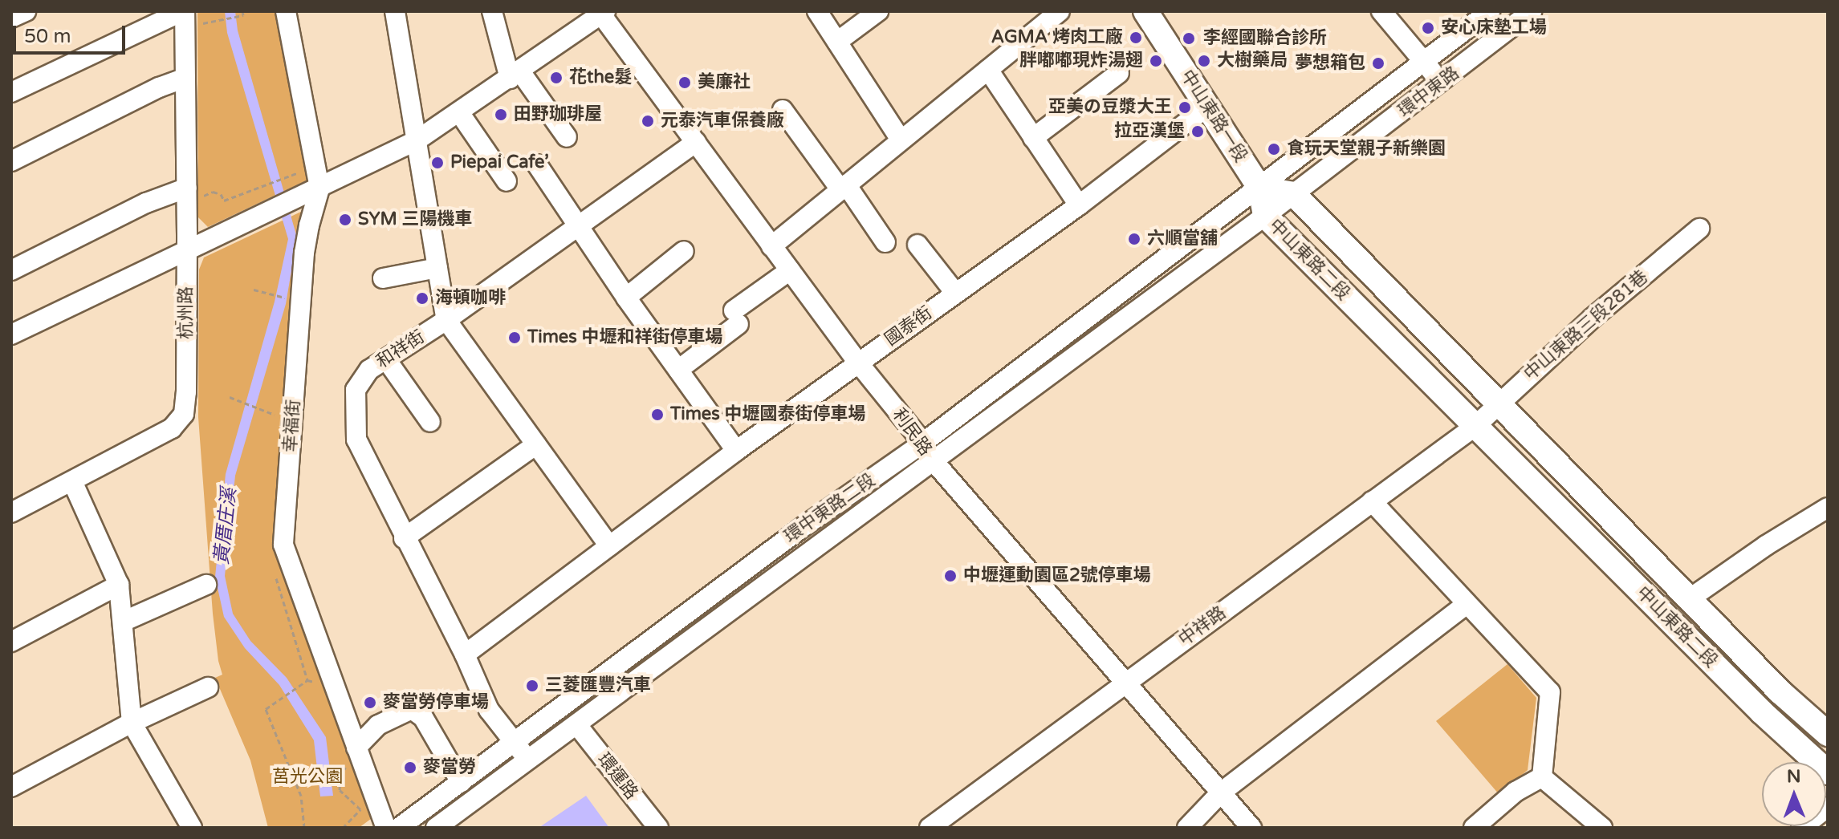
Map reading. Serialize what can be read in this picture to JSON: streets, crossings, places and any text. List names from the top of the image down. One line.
{"streets":{"main road":["中山東路一段","中山東路二段"],"street":["環中東路","杭州路","中山東路三段281巷","國泰街","和祥街","幸福街","利民路","環中東路二段","中祥路","環運路"]},"crossings":[["環中東路","中山東路一段"],["環中東路","中山東路二段"],["環中東路","環中東路二段"],["中山東路一段","中山東路二段"],["中山東路一段","國泰街"],["中山東路一段","環中東路二段"],["中山東路二段","中山東路三段281巷"],["中山東路二段","環中東路二段"],["中山東路二段","中祥路"],["中山東路三段281巷","中祥路"],["國泰街","和祥街"],["國泰街","利民路"],["和祥街","利民路"],["和祥街","環中東路二段"],["利民路","環中東路二段"],["利民路","中祥路"],["環中東路二段","環運路"]],"water":["黃厝庄溪"],"parks":["莒光公園"],"places":["安心床墊工場","AGMA 烤肉工廠","李經國聯合診所","胖嘟嘟現炸湯翅","大樹藥局","夢想箱包","花the髮","美廉社","亞美の豆漿大王","田野珈琲屋","元泰汽車保養廠","拉亞漢堡","食玩天堂親子新樂園","Piepai Cafe’","SYM 三陽機車","六順當舖","海頓咖啡","Times 中壢和祥街停車場","Times 中壢國泰街停車場","中壢運動園區2號停車場","三菱匯豐汽車","麥當勞停車場","麥當勞"],"scale_bar":"50 m","north":"top"}
